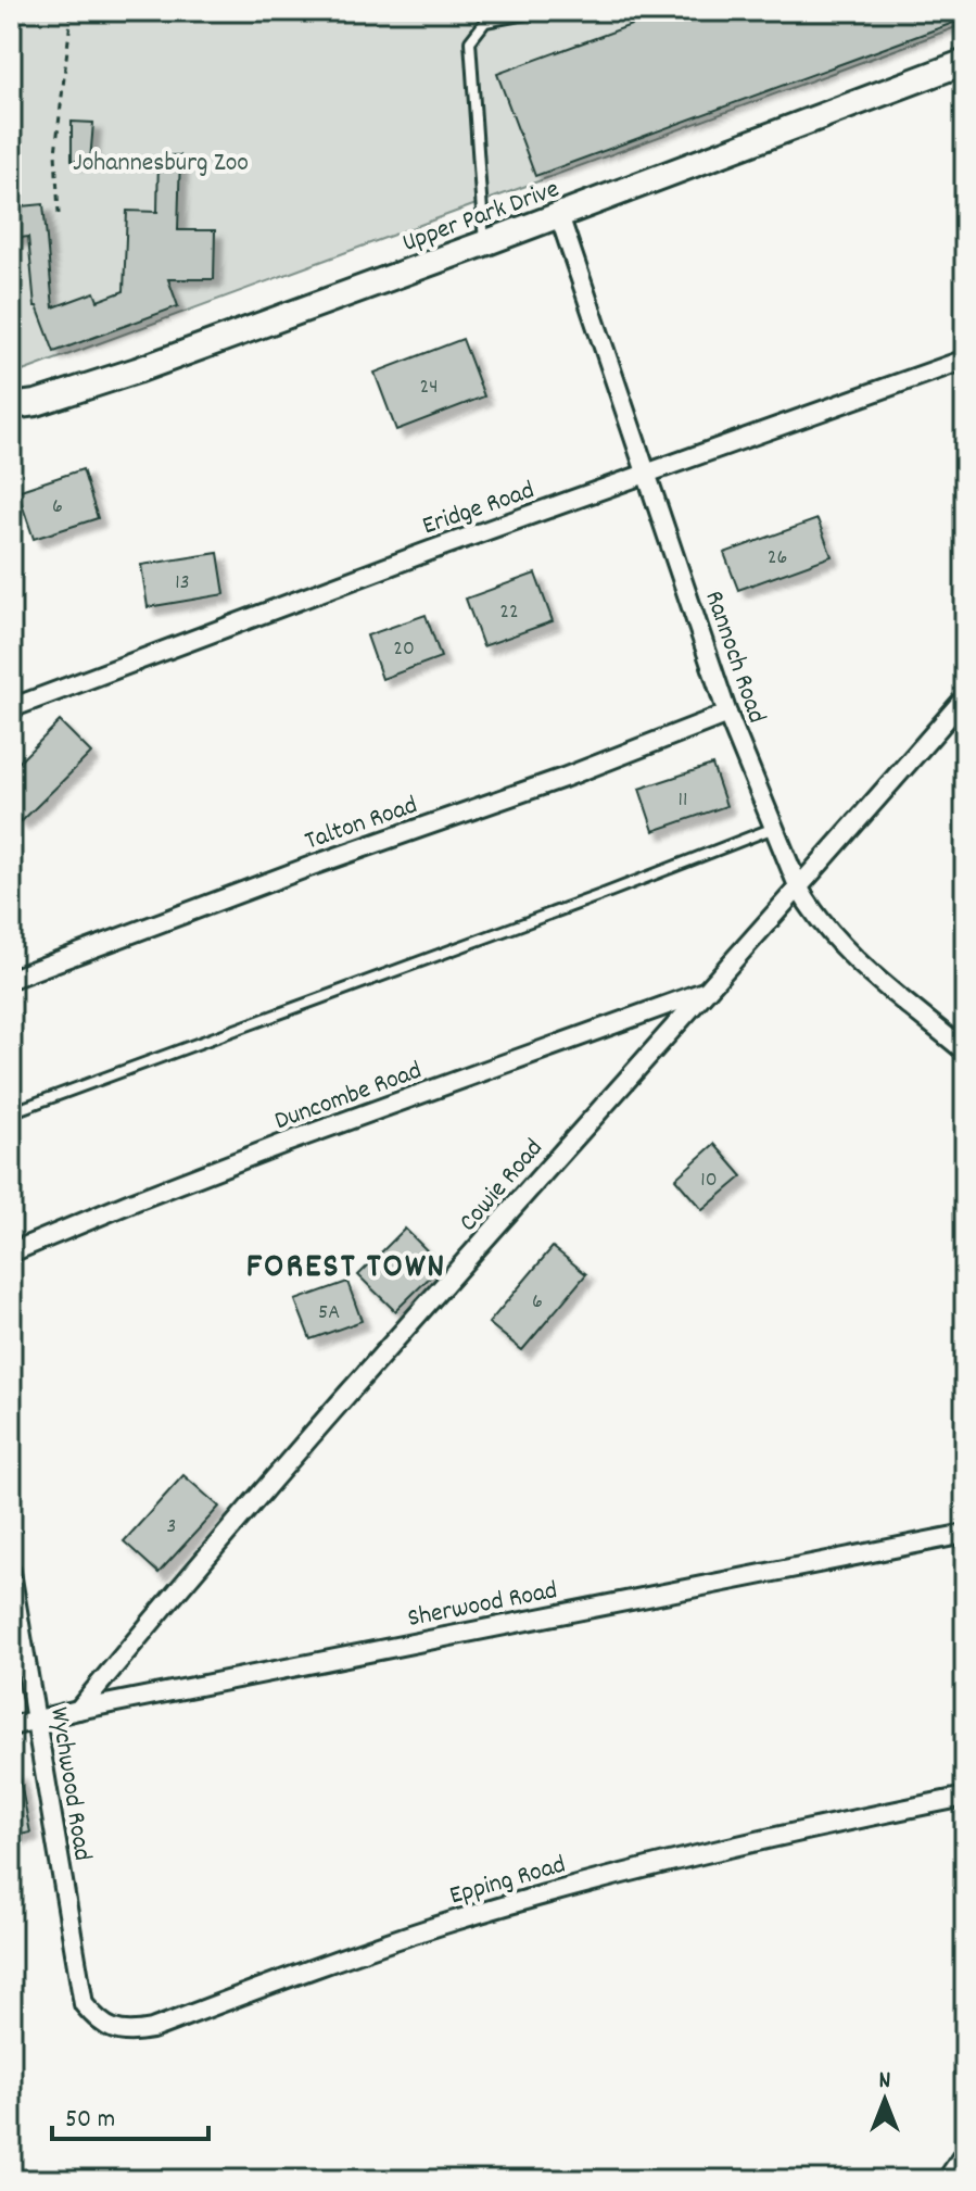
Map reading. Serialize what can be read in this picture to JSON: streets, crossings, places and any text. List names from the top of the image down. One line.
{"streets":{"main road":["Upper Park Drive"],"street":["Eridge Road","Rannoch Road","Talton Road","Duncombe Road","Cowie Road","Sherwood Road","Wychwood Road","Epping Road"]},"crossings":[["Upper Park Drive","Rannoch Road"],["Eridge Road","Rannoch Road"],["Rannoch Road","Talton Road"],["Rannoch Road","Cowie Road"],["Duncombe Road","Cowie Road"],["Cowie Road","Sherwood Road"],["Sherwood Road","Wychwood Road"],["Wychwood Road","Epping Road"]],"districts":["FOREST TOWN"],"parks":["Johannesburg Zoo"],"house_numbers":["24","6","26","13","22","20","11","10","6","5A","3"],"scale_bar":"50 m","north":"top"}
